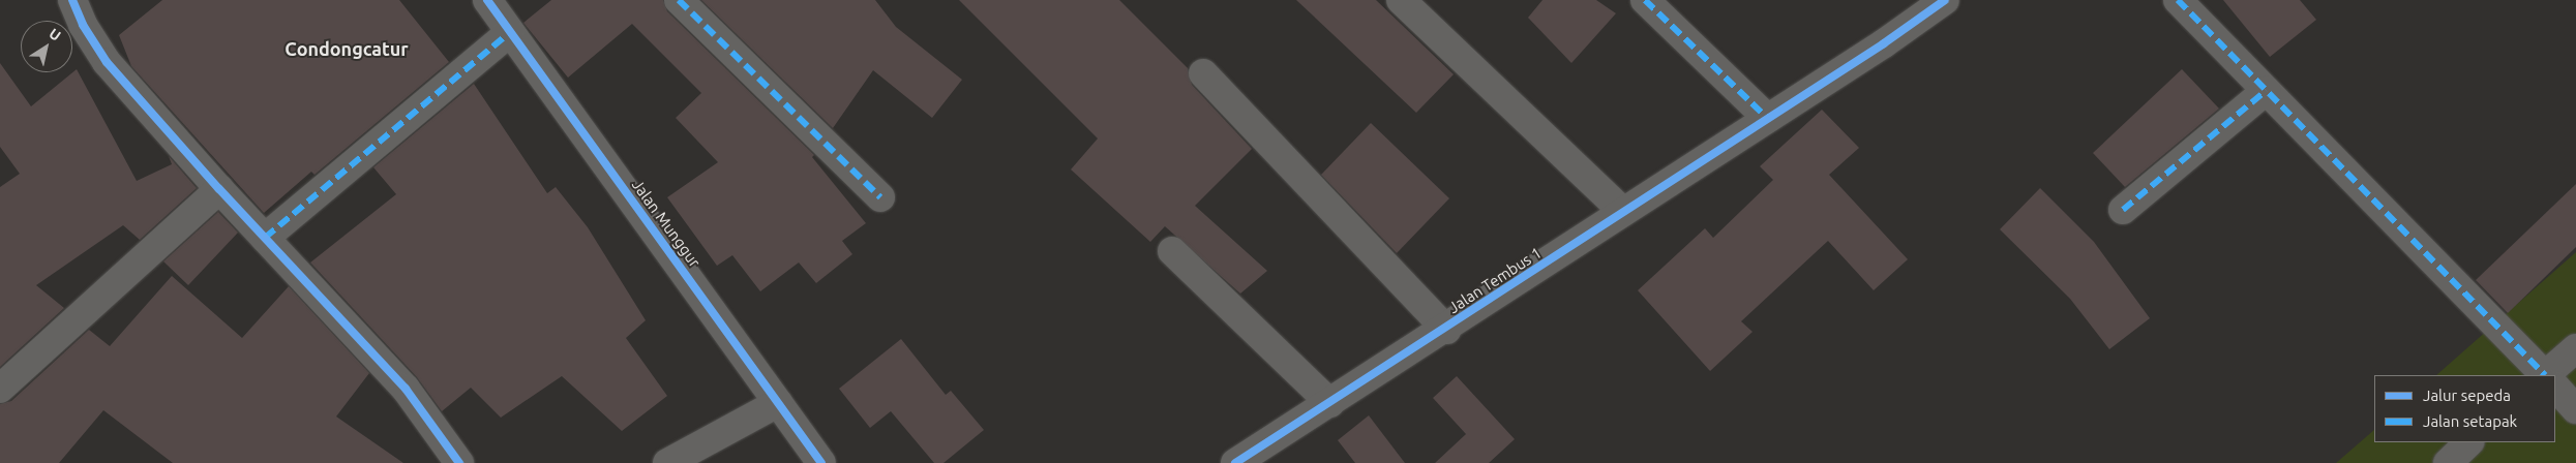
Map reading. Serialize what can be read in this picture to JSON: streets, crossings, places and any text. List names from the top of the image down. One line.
{"streets":{"street":["Jalan Munggur","Jalan Tembus 1"]},"districts":["Condongcatur"],"legend":["Jalur sepeda","Jalan setapak"],"north":"top right"}
